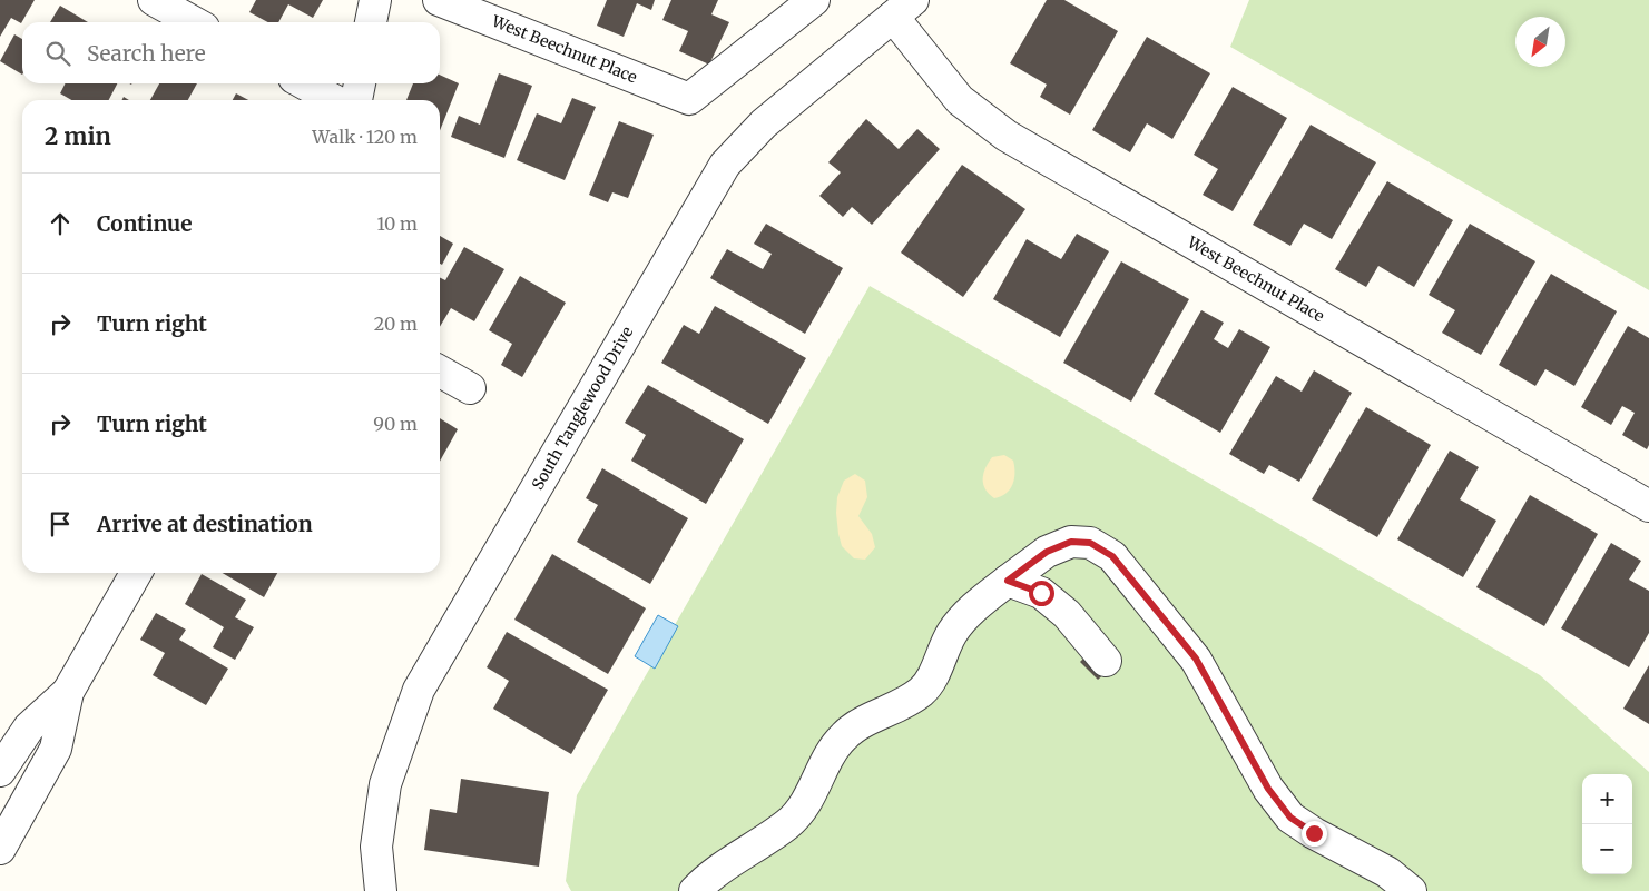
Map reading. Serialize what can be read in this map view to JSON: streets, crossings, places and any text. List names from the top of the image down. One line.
{"streets":{"street":["West Beechnut Place","South Tanglewood Drive"]},"crossings":[["West Beechnut Place","South Tanglewood Drive"]],"north":"bottom left","page":{"search":"Search here","heading":["2 min","Walk · 120 m"],"list":[["Continue","10 m"],["Turn right","20 m"],["Turn right","90 m"],"Arrive at destination"],"map_buttons":["+","−"]}}
